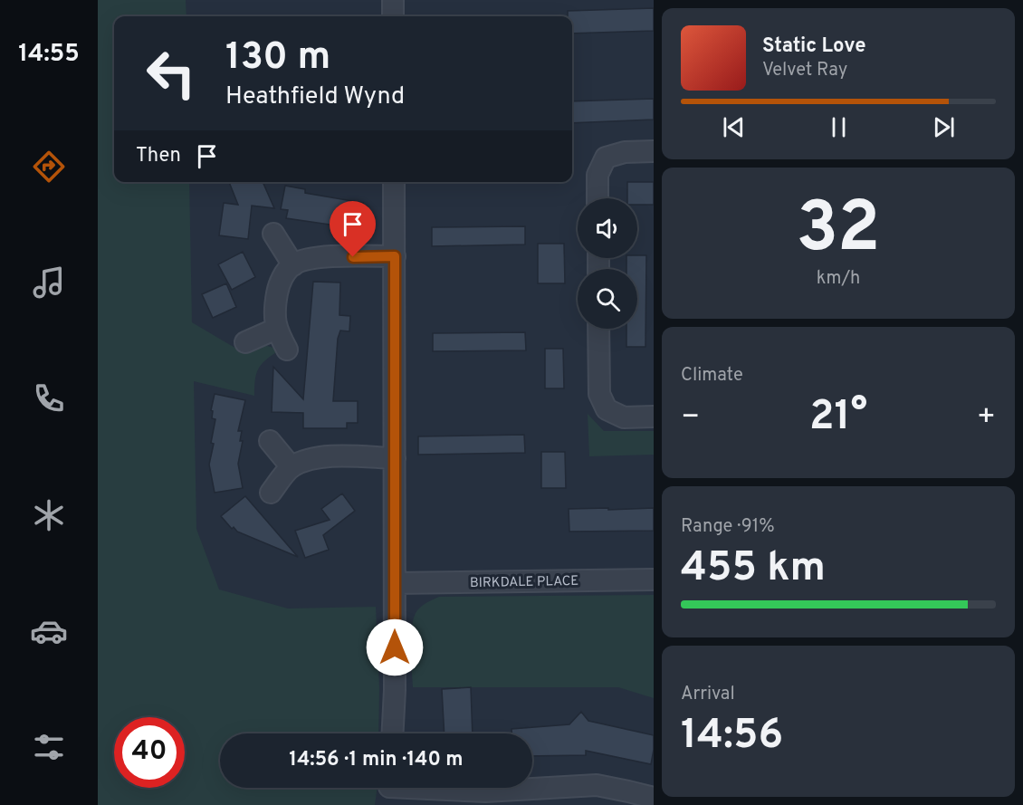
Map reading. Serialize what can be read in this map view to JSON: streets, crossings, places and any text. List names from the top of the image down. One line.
{"streets":{"street":["BIRKDALE PLACE"]},"page":{"tabs":"14:55","turn":["130 m","Heathfield Wynd"],"song":["Static Love","Velvet Ray"],"then":"Then","tile":[["32","km/h"],"Climate",["Range · 91%","455 km"],["Arrival","14:56"]],"heat":["−","21°","+"],"limit":"40","trip":"14:56 · 1 min · 140 m"}}
